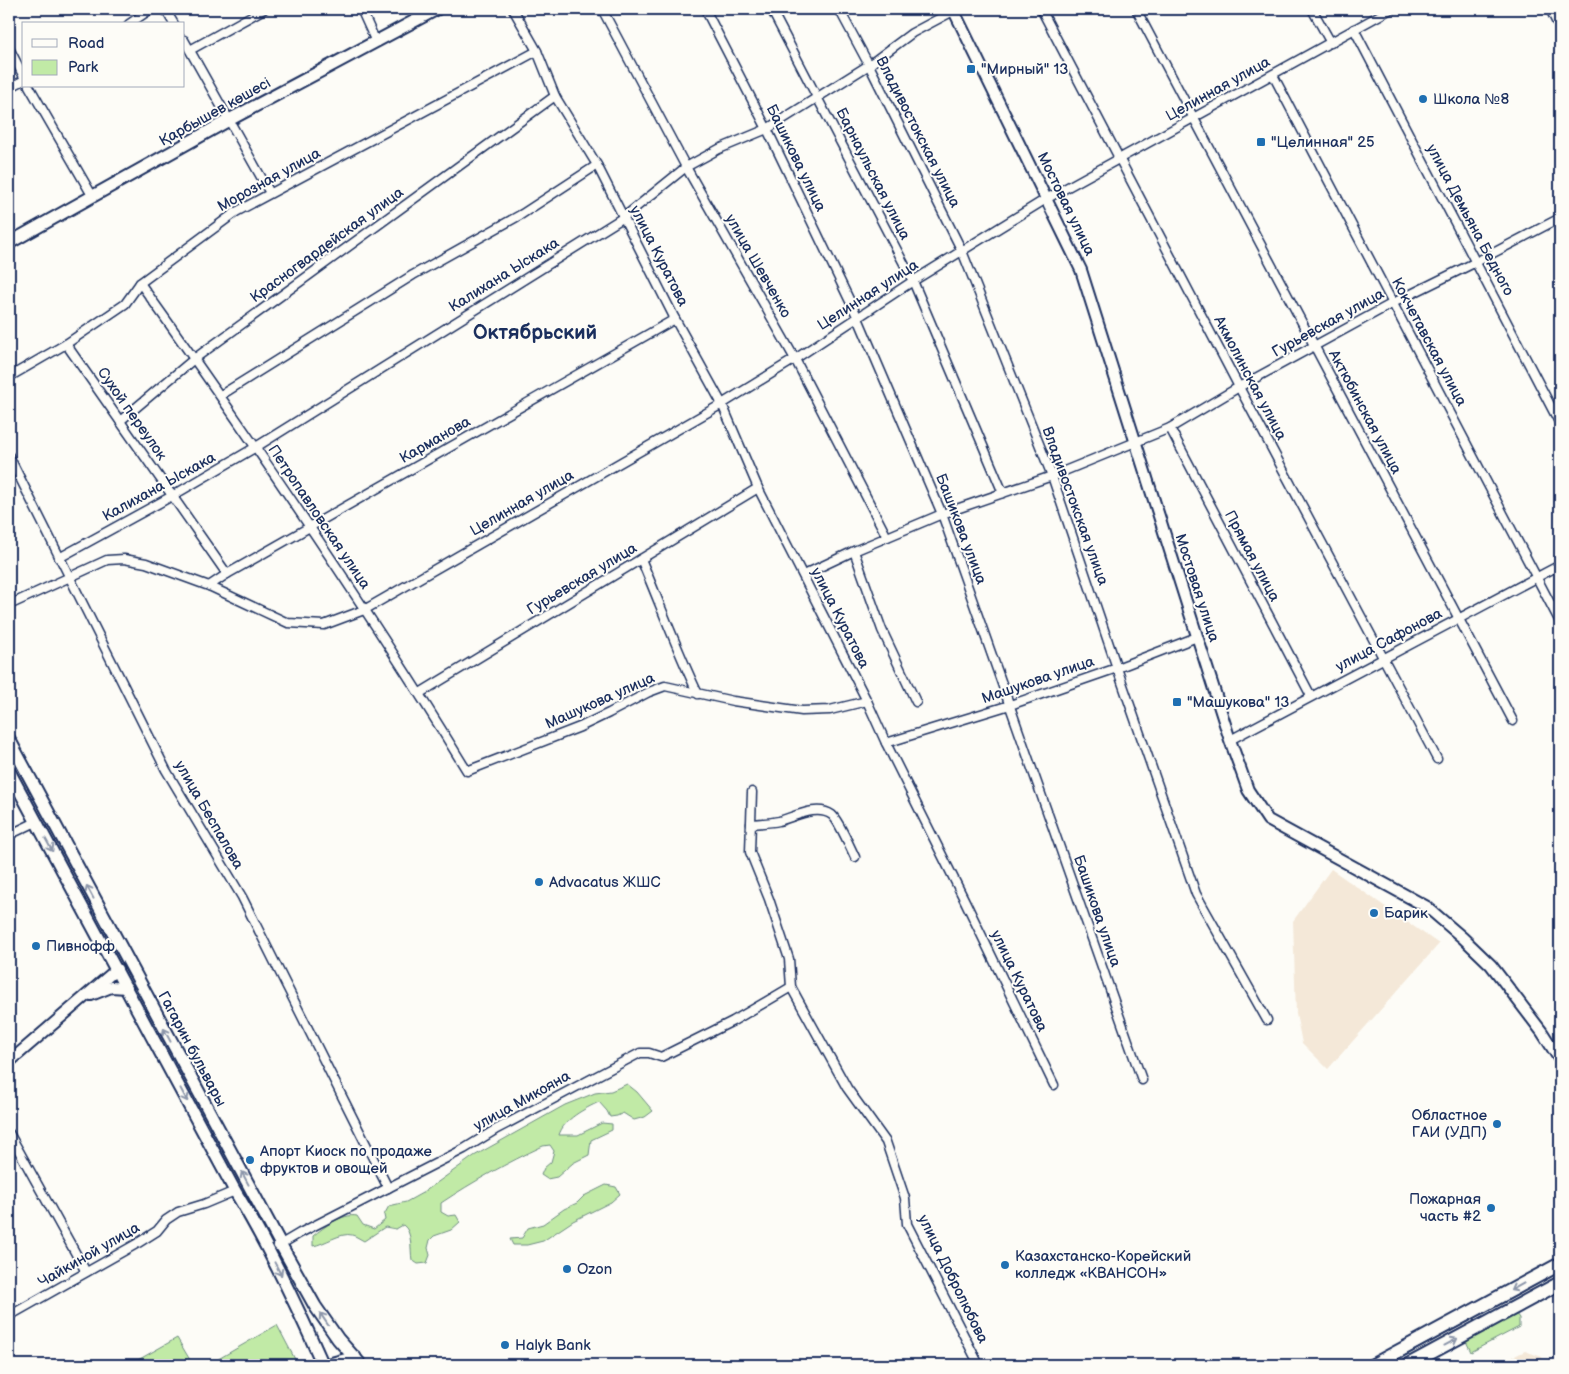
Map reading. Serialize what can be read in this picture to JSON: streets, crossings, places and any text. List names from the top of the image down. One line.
{"streets":{"main road":["Қарбышев көшесі","Гагарин бульвары"],"street":["Целинная улица","Владивостокская улица","Башикова улица","Барнаульская улица","Морозная улица","Мостовая улица","улица Демьяна Бедного","Красногвардейская улица","улица Куратова","улица Шевченко","Калихана Ыскака","Гурьевская улица","Кокчетавская улица","Акмолинская улица","Актюбинская улица","Сухой переулок","Карманова","Петропавловская улица","Прямая улица","улица Сафонова","Машукова улица","улица Беспалова","улица Микояна","Чайкиной улица","улица Добролюбова"]},"crossings":[["Целинная улица","Владивостокская улица"],["Целинная улица","Башикова улица"],["Целинная улица","Барнаульская улица"],["Целинная улица","Мостовая улица"],["Целинная улица","улица Демьяна Бедного"],["Целинная улица","улица Куратова"],["Целинная улица","улица Шевченко"],["Целинная улица","Кокчетавская улица"],["Целинная улица","Акмолинская улица"],["Целинная улица","Актюбинская улица"],["Целинная улица","Карманова"],["Целинная улица","Петропавловская улица"],["Целинная улица","улица Беспалова"],["Владивостокская улица","Калихана Ыскака"],["Владивостокская улица","Гурьевская улица"],["Владивостокская улица","Машукова улица"],["Башикова улица","Калихана Ыскака"],["Башикова улица","Гурьевская улица"],["Башикова улица","Машукова улица"],["Барнаульская улица","Калихана Ыскака"],["Барнаульская улица","Гурьевская улица"],["Морозная улица","улица Куратова"],["Морозная улица","Сухой переулок"],["Морозная улица","Петропавловская улица"],["Мостовая улица","Калихана Ыскака"],["Мостовая улица","Гурьевская улица"],["Мостовая улица","улица Сафонова"],["Мостовая улица","Машукова улица"],["улица Демьяна Бедного","Гурьевская улица"],["Красногвардейская улица","улица Куратова"],["Красногвардейская улица","Сухой переулок"],["Красногвардейская улица","Петропавловская улица"],["улица Куратова","Калихана Ыскака"],["улица Куратова","Гурьевская улица"],["улица Куратова","Карманова"],["улица Куратова","Машукова улица"],["улица Шевченко","Калихана Ыскака"],["улица Шевченко","Гурьевская улица"],["Калихана Ыскака","Сухой переулок"],["Калихана Ыскака","Петропавловская улица"],["Калихана Ыскака","улица Беспалова"],["Гурьевская улица","Кокчетавская улица"],["Гурьевская улица","Акмолинская улица"],["Гурьевская улица","Актюбинская улица"],["Гурьевская улица","Петропавловская улица"],["Гурьевская улица","Прямая улица"],["Кокчетавская улица","улица Сафонова"],["Акмолинская улица","улица Сафонова"],["Актюбинская улица","улица Сафонова"],["Сухой переулок","Карманова"],["Карманова","Петропавловская улица"],["Петропавловская улица","Машукова улица"],["Прямая улица","улица Сафонова"],["улица Беспалова","улица Микояна"],["Гагарин бульвары","улица Микояна"],["Гагарин бульвары","Чайкиной улица"],["улица Микояна","улица Добролюбова"]],"districts":["Октябрьский"],"places":{"transit":["\"Мирный\" 13","\"Целинная\" 25","\"Машукова\" 13"],"other":["Школа №8","Advacatus ЖШС","Барик","Пивнофф","Областное ГАИ (УДП)","Апорт Киоск по продаже фруктов и овощей","Пожарная часть #2","Казахстанско-Корейский колледж «КВАНСОН»","Ozon","Halyk Bank"]},"legend":["Road","Park"]}
